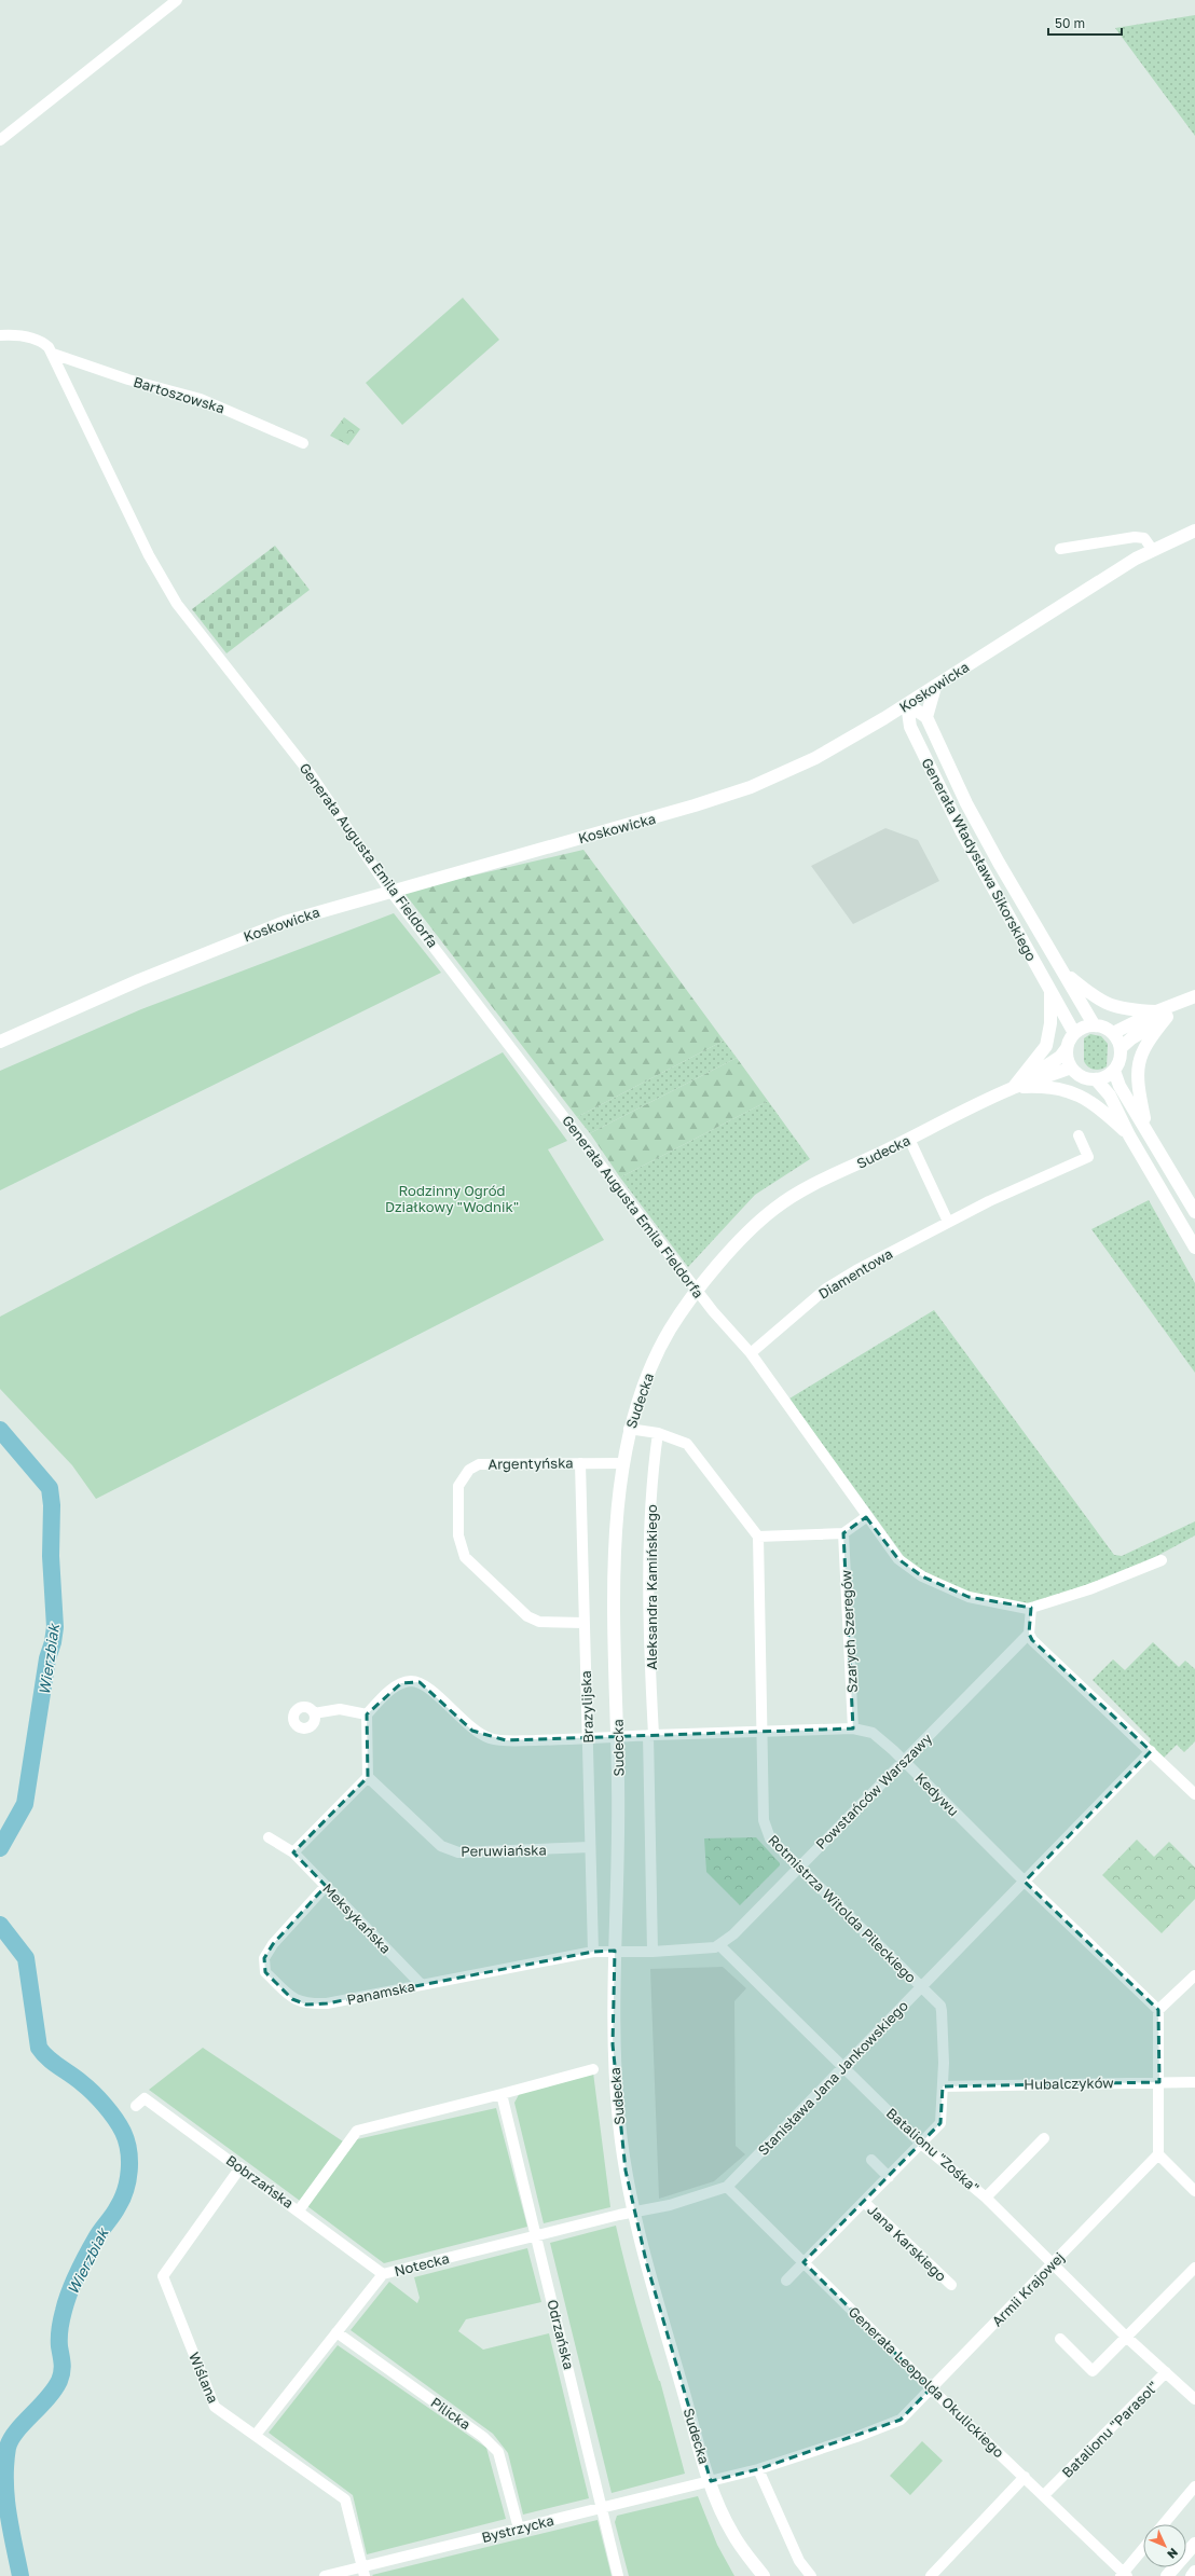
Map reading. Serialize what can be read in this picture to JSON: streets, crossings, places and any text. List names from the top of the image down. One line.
{"streets":{"street":["Bartoszowska","Koskowicka","Generała Augusta Emila Fieldorfa","Generała Władysława Sikorskiego","Sudecka","Diamentowa","Argentyńska","Aleksandra Kamińskiego","Szarych Szeregów","Brazylijska","Powstańców Warszawy","Kedywu","Peruwiańska","Rotmistrza Witolda Pileckiego","Meksykańska","Panamska","Stanisława Jana Jankowskiego","Hubalczyków","Batalionu \"Zośka\"","Bobrzańska","Jana Karskiego","Notecka","Armii Krajowej","Odrzańska","Wiślana","Generała Leopolda Okulickiego","Pilicka","Batalionu \"Parasol\"","Bystrzycka"]},"crossings":[["Bartoszowska","Generała Augusta Emila Fieldorfa"],["Koskowicka","Generała Augusta Emila Fieldorfa"],["Koskowicka","Generała Władysława Sikorskiego"],["Generała Augusta Emila Fieldorfa","Sudecka"],["Generała Augusta Emila Fieldorfa","Diamentowa"],["Sudecka","Argentyńska"],["Sudecka","Panamska"],["Sudecka","Stanisława Jana Jankowskiego"],["Sudecka","Notecka"],["Sudecka","Armii Krajowej"],["Sudecka","Bystrzycka"],["Argentyńska","Brazylijska"],["Aleksandra Kamińskiego","Kedywu"],["Szarych Szeregów","Kedywu"],["Brazylijska","Peruwiańska"],["Brazylijska","Panamska"],["Powstańców Warszawy","Kedywu"],["Powstańców Warszawy","Rotmistrza Witolda Pileckiego"],["Powstańców Warszawy","Batalionu \"Zośka\""],["Kedywu","Rotmistrza Witolda Pileckiego"],["Kedywu","Stanisława Jana Jankowskiego"],["Rotmistrza Witolda Pileckiego","Stanisława Jana Jankowskiego"],["Rotmistrza Witolda Pileckiego","Hubalczyków"],["Rotmistrza Witolda Pileckiego","Batalionu \"Zośka\""],["Rotmistrza Witolda Pileckiego","Jana Karskiego"],["Rotmistrza Witolda Pileckiego","Generała Leopolda Okulickiego"],["Meksykańska","Panamska"],["Stanisława Jana Jankowskiego","Batalionu \"Zośka\""],["Stanisława Jana Jankowskiego","Notecka"],["Stanisława Jana Jankowskiego","Generała Leopolda Okulickiego"],["Batalionu \"Zośka\"","Armii Krajowej"],["Batalionu \"Zośka\"","Batalionu \"Parasol\""],["Bobrzańska","Notecka"],["Bobrzańska","Wiślana"],["Notecka","Odrzańska"],["Notecka","Wiślana"],["Notecka","Pilicka"],["Armii Krajowej","Generała Leopolda Okulickiego"],["Armii Krajowej","Bystrzycka"],["Odrzańska","Bystrzycka"],["Wiślana","Bystrzycka"],["Generała Leopolda Okulickiego","Batalionu \"Parasol\""],["Pilicka","Bystrzycka"]],"water":["Wierzbiak"],"parks":["Rodzinny Ogród Działkowy \"Wodnik\""],"scale_bar":"50 m","north":"bottom right"}
